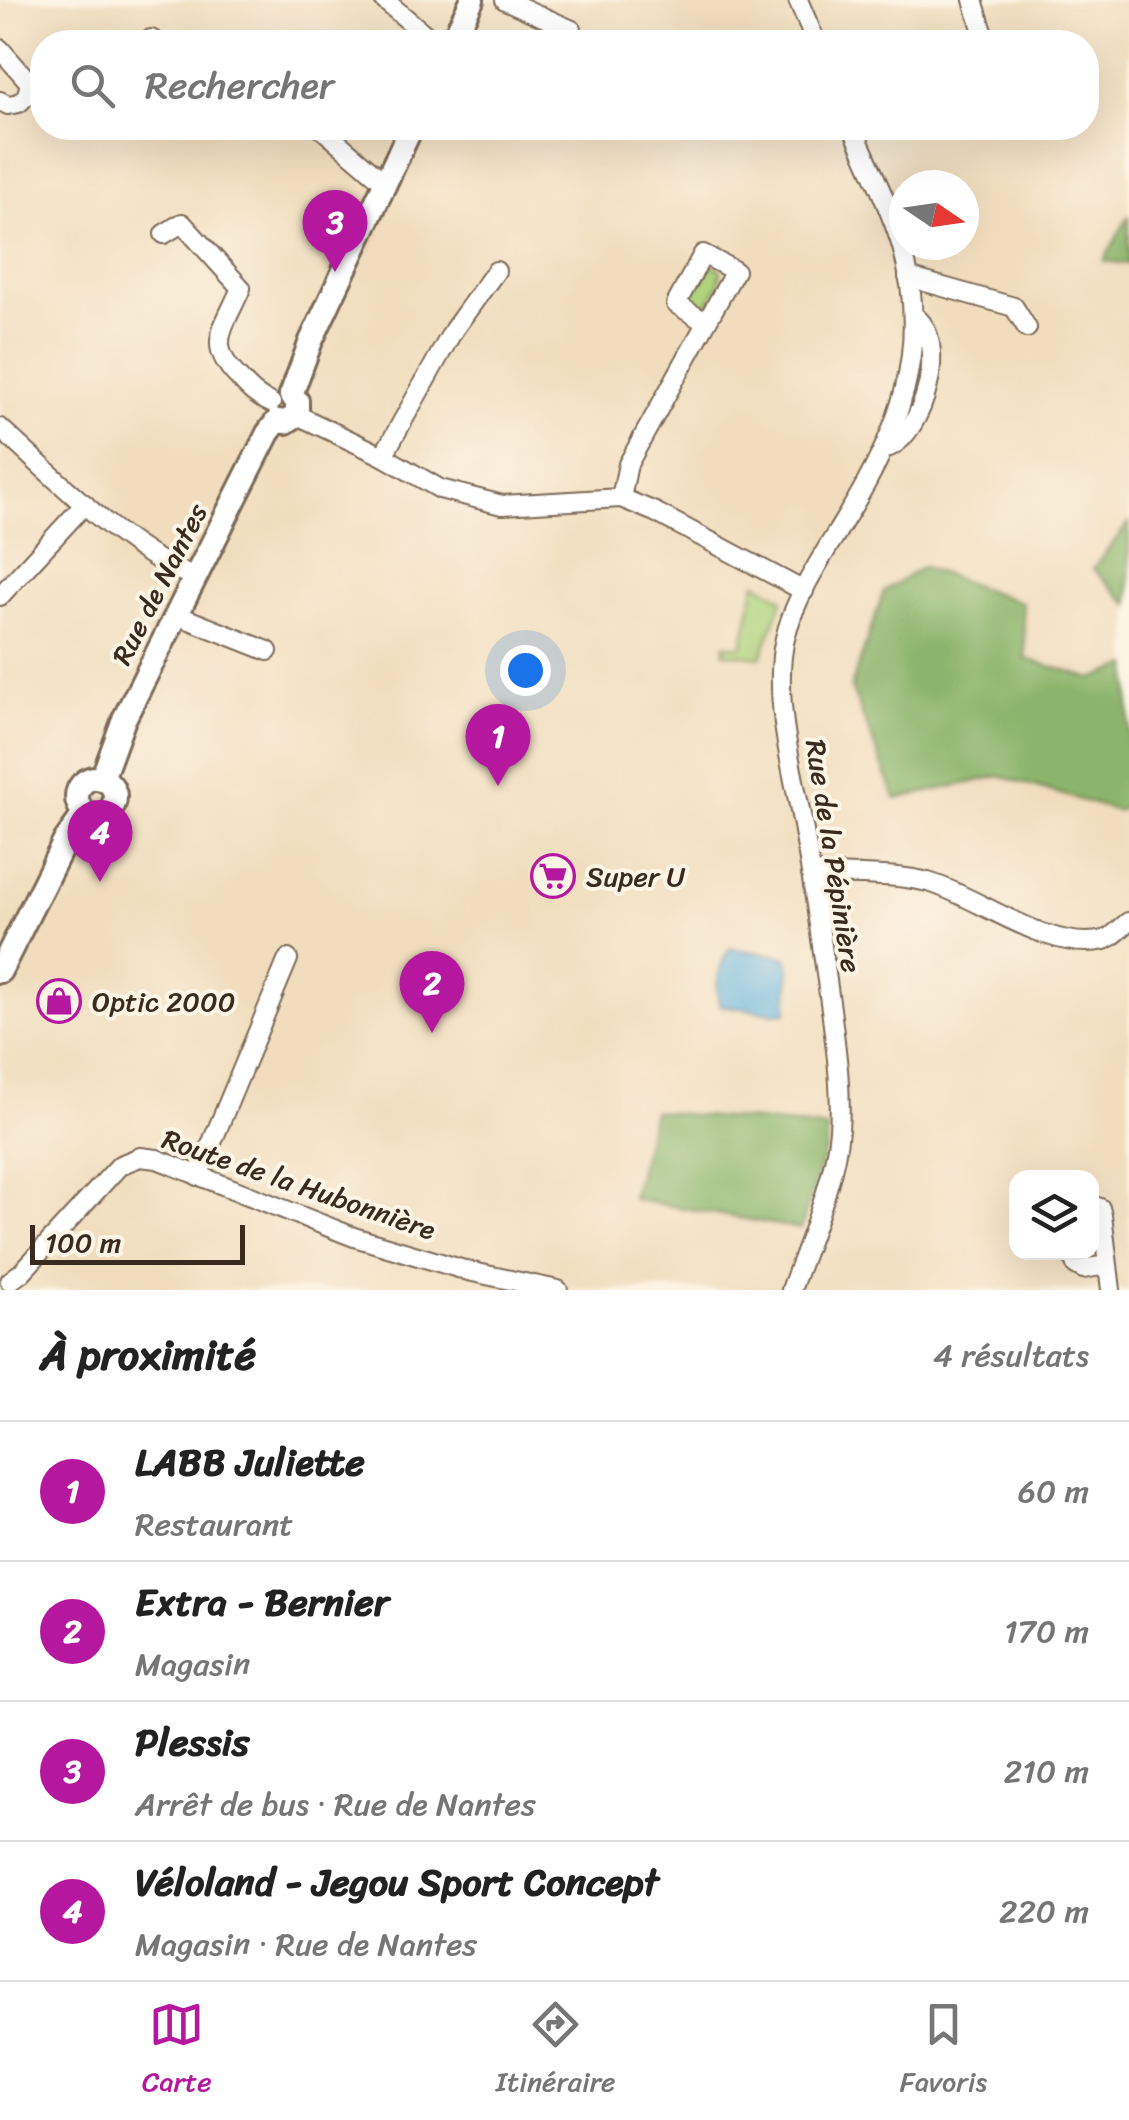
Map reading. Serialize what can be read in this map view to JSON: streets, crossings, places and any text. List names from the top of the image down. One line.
{"streets":{"main road":["Rue de Nantes"],"street":["Rue de la Pépinière","Route de la Hubonnière"]},"places":{"supermarket":["Super U"],"shop":["Optic 2000"]},"scale_bar":"100 m","north":"right","page":{"search":"Rechercher","pins":["3","1","4","2"],"scale":"100 m","heading":["À proximité","4 résultats"],"list":[{"mark":"1","name":"LABB Juliette","note":"Restaurant","value":"60 m"},{"mark":"2","name":"Extra - Bernier","note":"Magasin","value":"170 m"},{"mark":"3","name":"Plessis","note":"Arrêt de bus · Rue de Nantes","value":"210 m"},{"mark":"4","name":"Véloland - Jegou Sport Concept","note":"Magasin · Rue de Nantes","value":"220 m"}],"nav":["Carte","Itinéraire","Favoris"]}}
